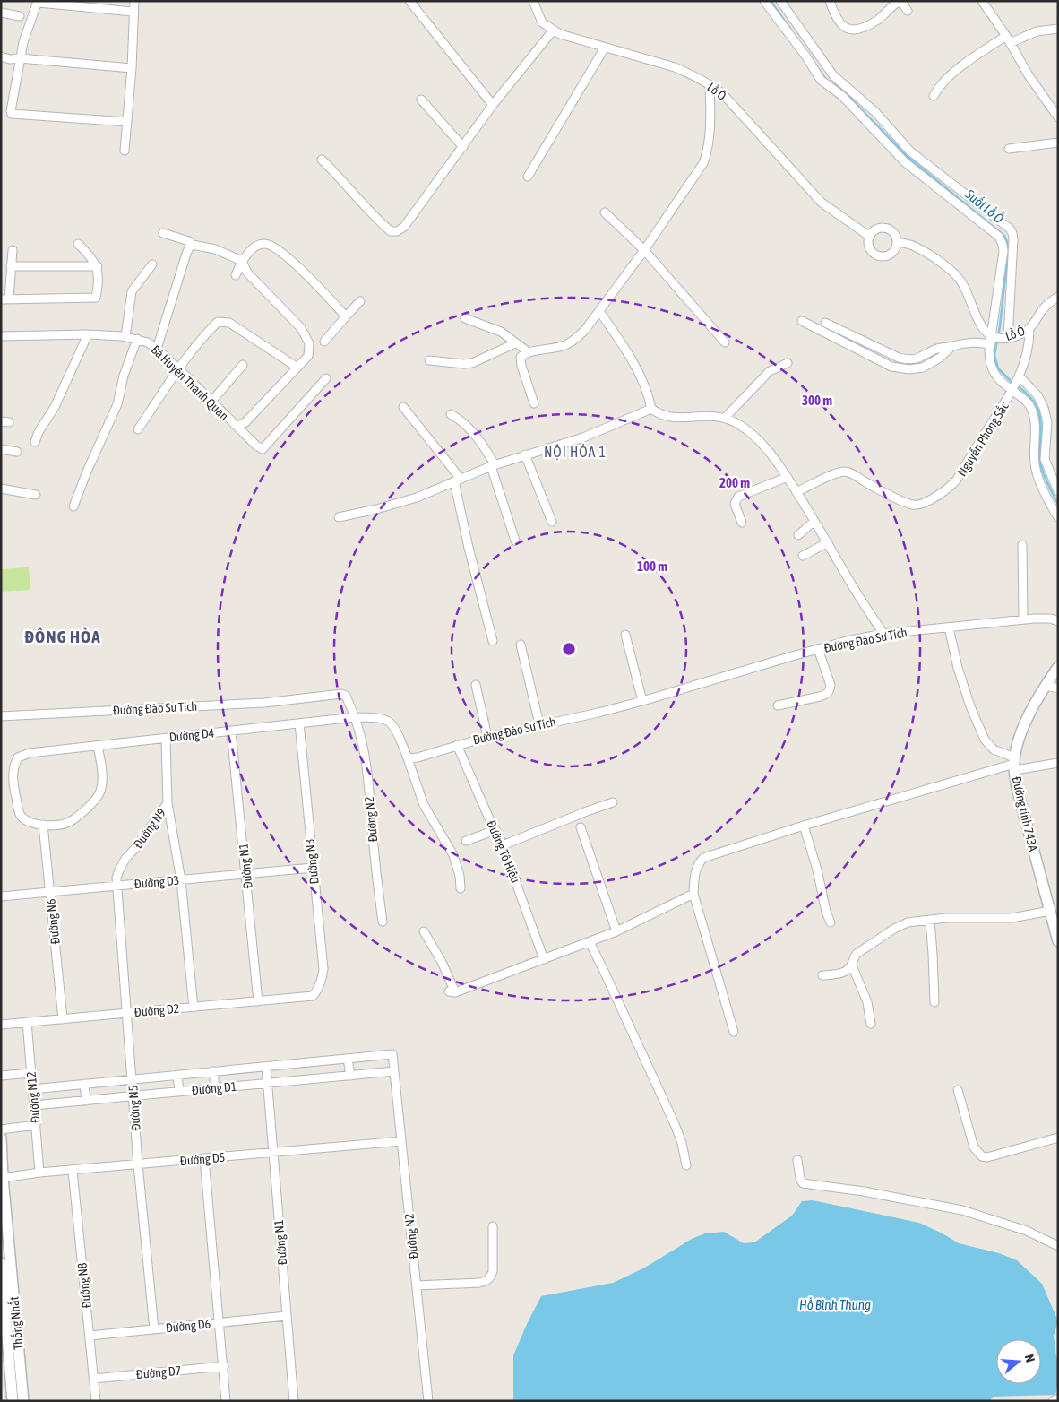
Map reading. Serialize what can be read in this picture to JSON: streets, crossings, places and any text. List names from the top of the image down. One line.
{"streets":{"main road":["Đường tỉnh 743A","Thống Nhất"],"street":["Lồ Ô","Bà Huyện Thanh Quan","Nguyễn Phong Sắc","Đường Đào Sư Tích","Dường D4","Đướng N2","Đường N9","Đường Tô Hiệu","Đường N3","Đường N1","Đường D3","Đường N6","Đường D2","Đướng D1","Đường N12","Đường N5","Đướng D5","Đướng N1","Đướng N8","Đường D6","Đường D7"]},"crossings":[["Lồ Ô","Nguyễn Phong Sắc"],["Đường Đào Sư Tích","Dường D4"],["Đường Đào Sư Tích","Đướng N2"],["Đường Đào Sư Tích","Đường Tô Hiệu"],["Dường D4","Đướng N2"],["Dường D4","Đường N9"],["Dường D4","Đường N3"],["Dường D4","Đường N1"],["Dường D4","Đường N6"],["Đướng N2","Đướng D1"],["Đướng N2","Đướng D5"],["Đường N9","Đường D3"],["Đường N9","Đường N5"],["Đường N3","Đường D3"],["Đường N3","Đường D2"],["Đường N1","Đường D3"],["Đường N1","Đường D2"],["Đường D3","Đường N6"],["Đường D3","Đường N5"],["Đường N6","Đường D2"],["Đường D2","Đường N12"],["Đường D2","Đường N5"],["Đướng D1","Đường N12"],["Đướng D1","Đường N5"],["Đướng D1","Đướng N1"],["Đường N12","Đướng D5"],["Đường N5","Đướng D5"],["Đường N5","Đường D6"],["Đướng D5","Đướng N1"],["Đướng D5","Đướng N8"],["Đướng D5","Thống Nhất"],["Đướng N1","Đường D6"],["Đướng N8","Đường D6"],["Đướng N8","Đường D7"]],"districts":["NỘI HÓA 1","ĐÔNG HÒA"],"water":["Suối Lồ Ồ","Hồ Bình Thung"],"north":"right","rings":["300 m","200 m","100 m"]}
